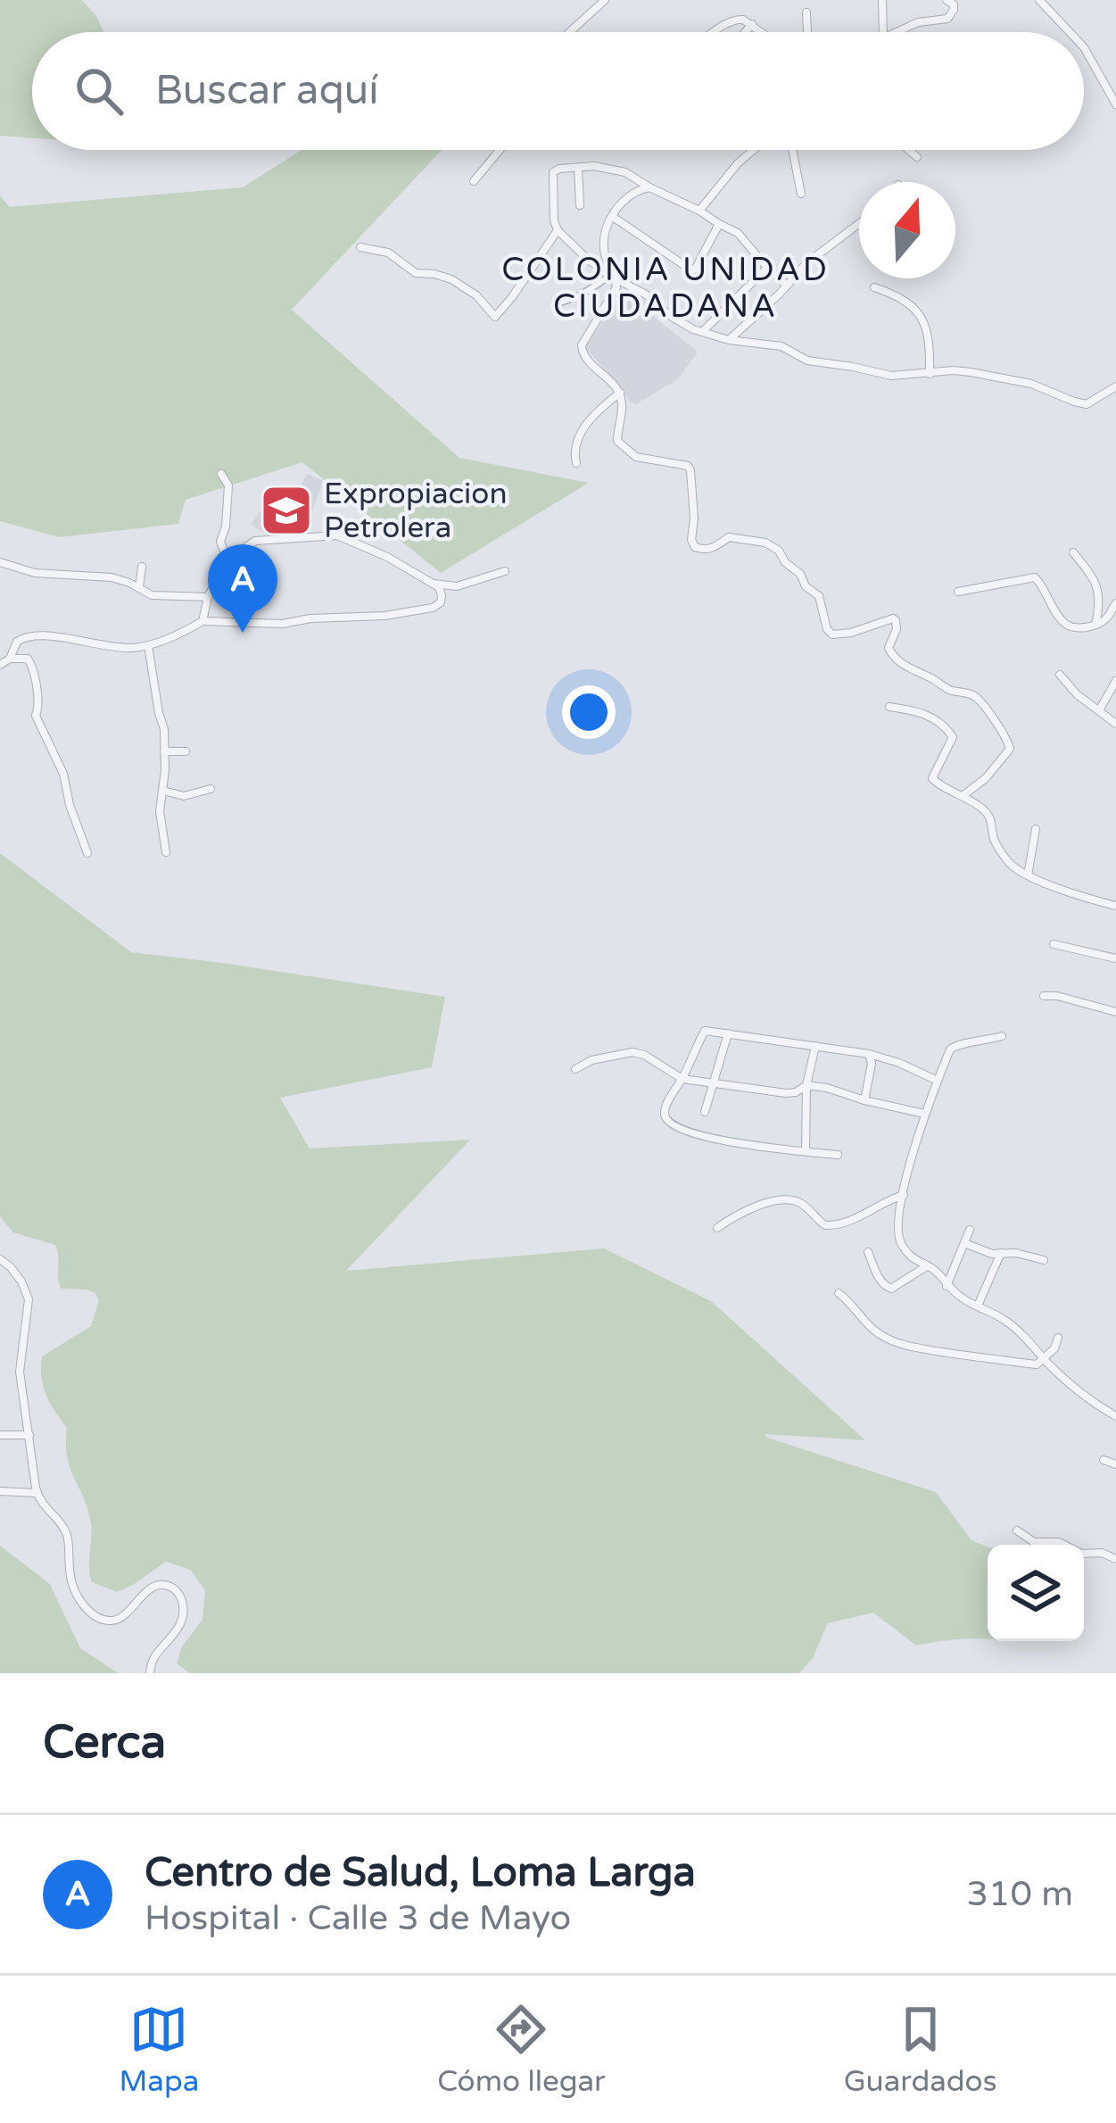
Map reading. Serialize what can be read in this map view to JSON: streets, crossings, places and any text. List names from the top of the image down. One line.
{"districts":["COLONIA UNIDAD CIUDADANA"],"places":{"school or university":["Expropiacion Petrolera"]},"north":"top","page":{"search":"Buscar aquí","pins":"A","heading":"Cerca","list":[{"mark":"A","name":"Centro de Salud, Loma Larga","note":"Hospital · Calle 3 de Mayo","value":"310 m"}],"nav":["Mapa","Cómo llegar","Guardados"]}}
